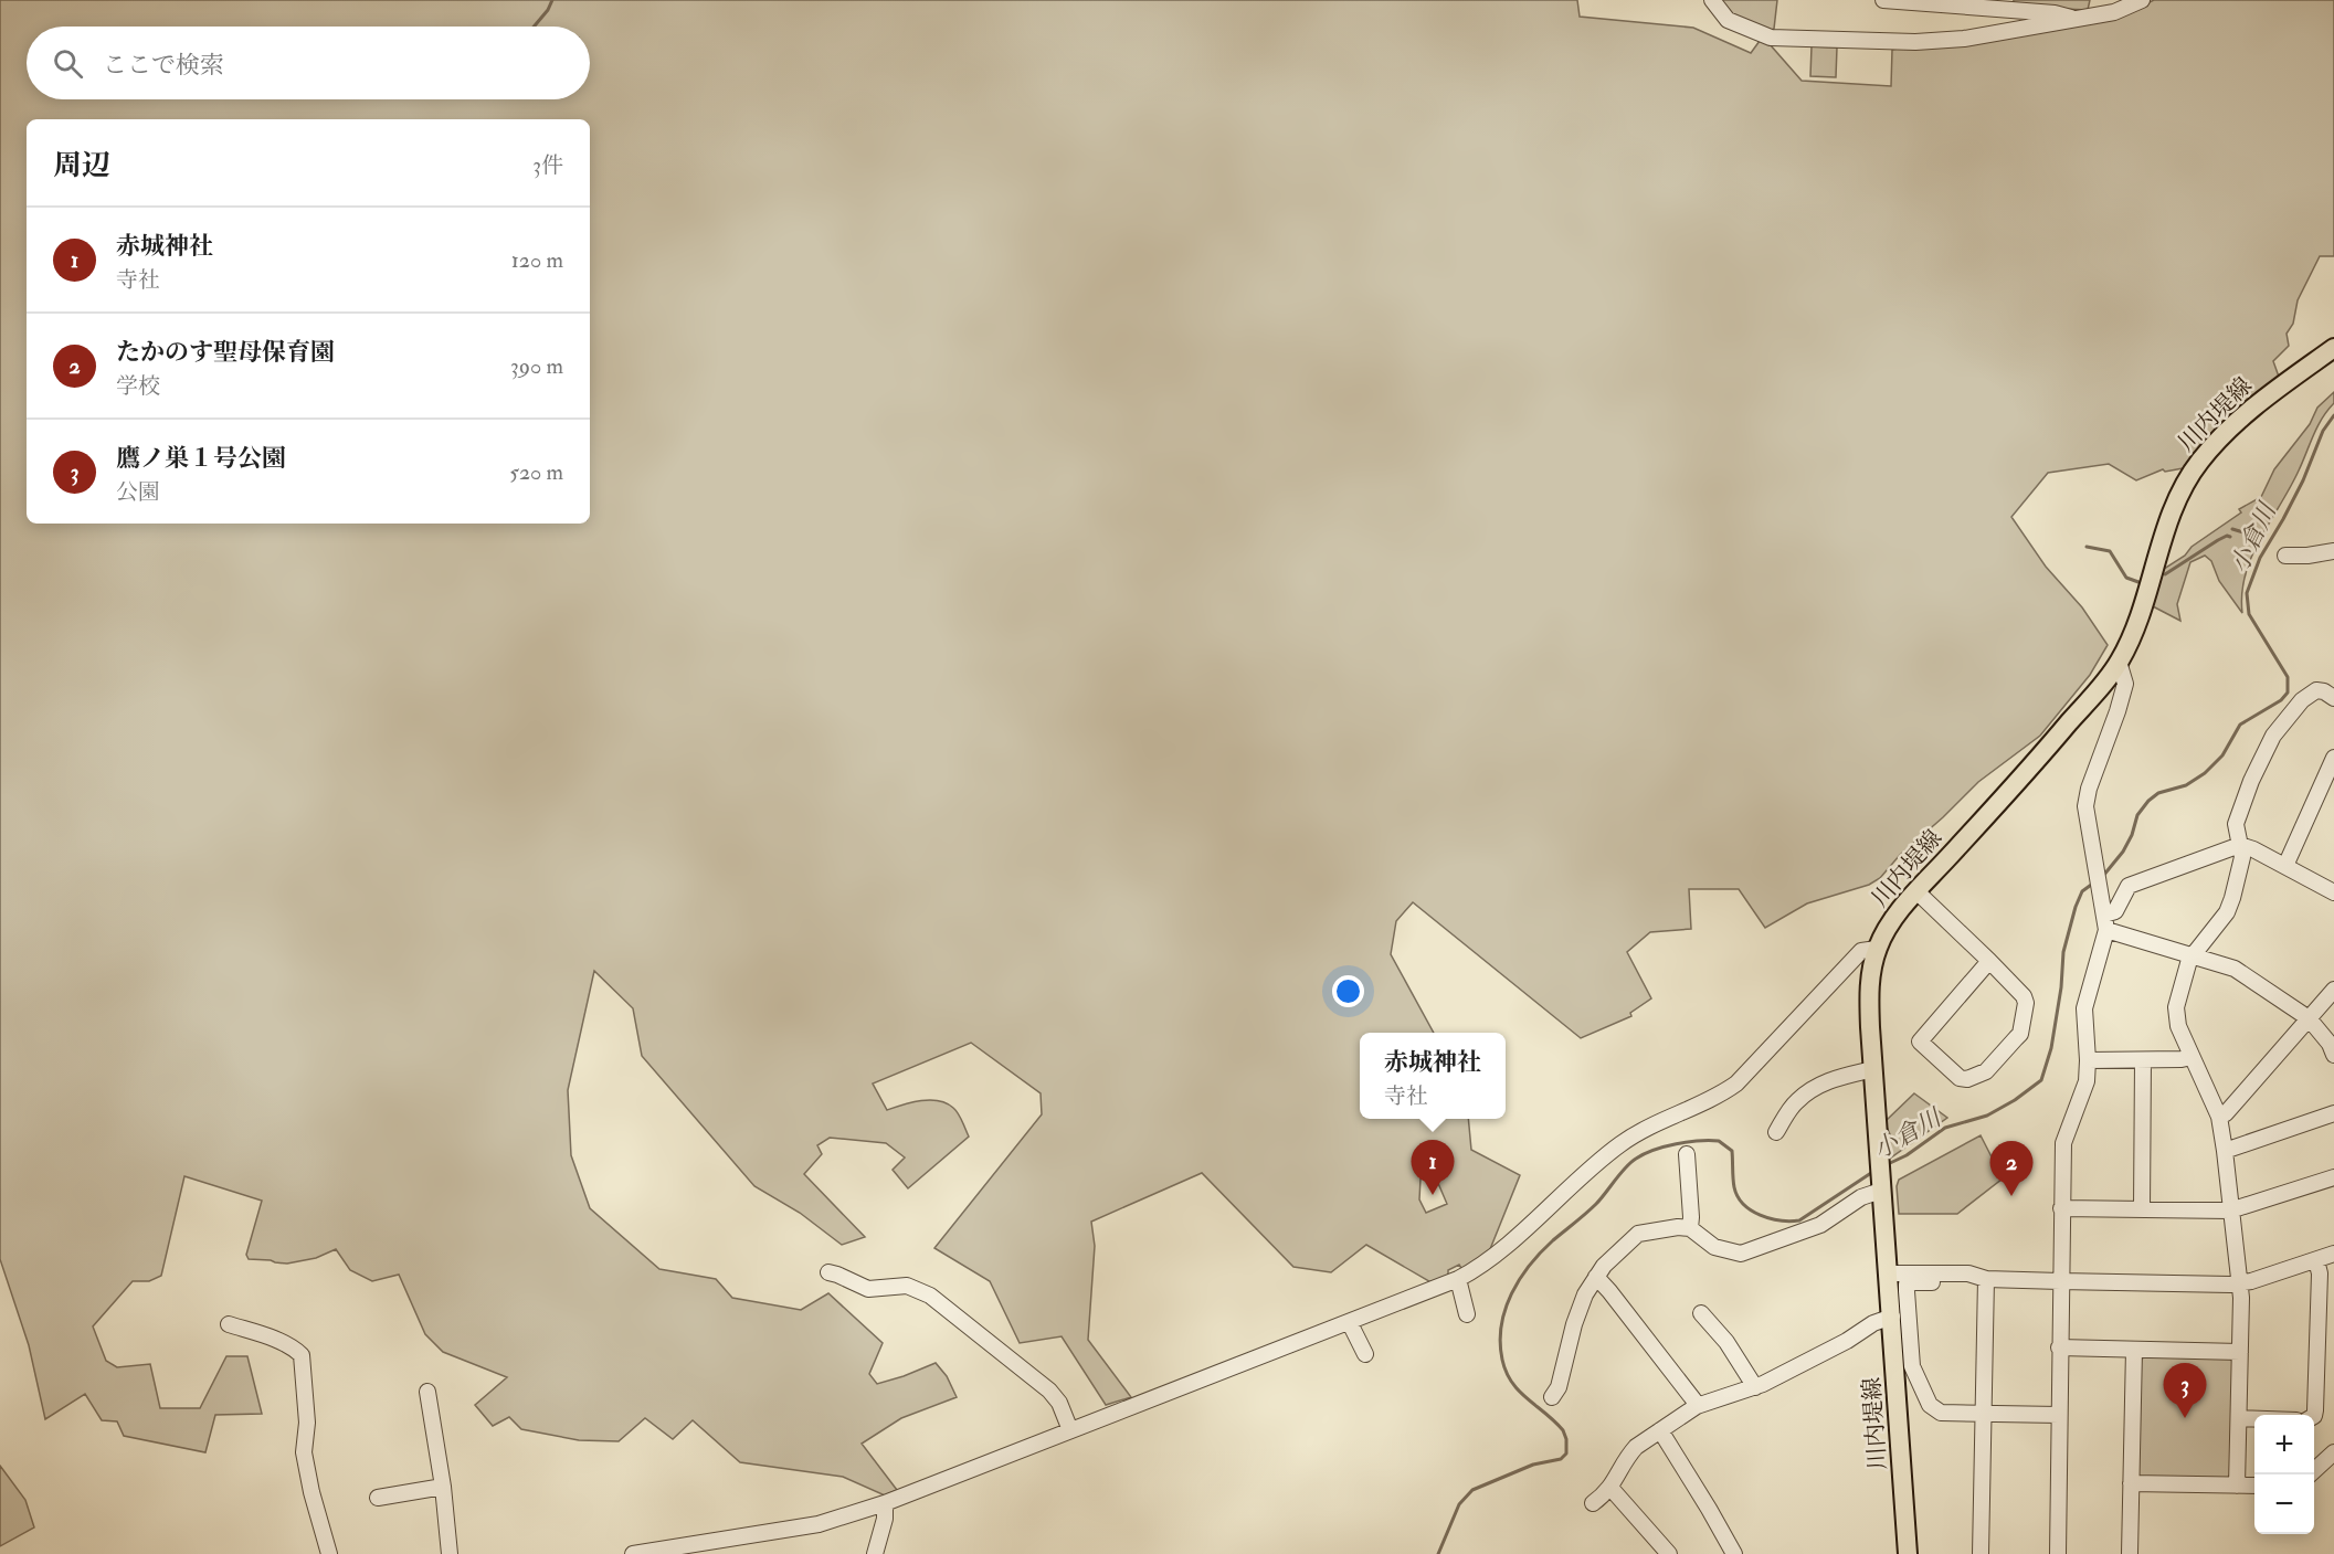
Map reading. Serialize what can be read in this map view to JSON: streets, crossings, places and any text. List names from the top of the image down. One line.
{"streets":{"main road":["川内堤線"]},"water":["小倉川"],"page":{"search":"ここで検索","heading":["周辺","3件"],"list":[{"mark":"1","name":"赤城神社","note":"寺社","value":"120 m"},{"mark":"2","name":"たかのす聖母保育園","note":"学校","value":"390 m"},{"mark":"3","name":"鷹ノ巣１号公園","note":"公園","value":"520 m"}],"popup":["赤城神社","寺社"],"pins":["1","2","3"],"map_buttons":["+","−"]}}
